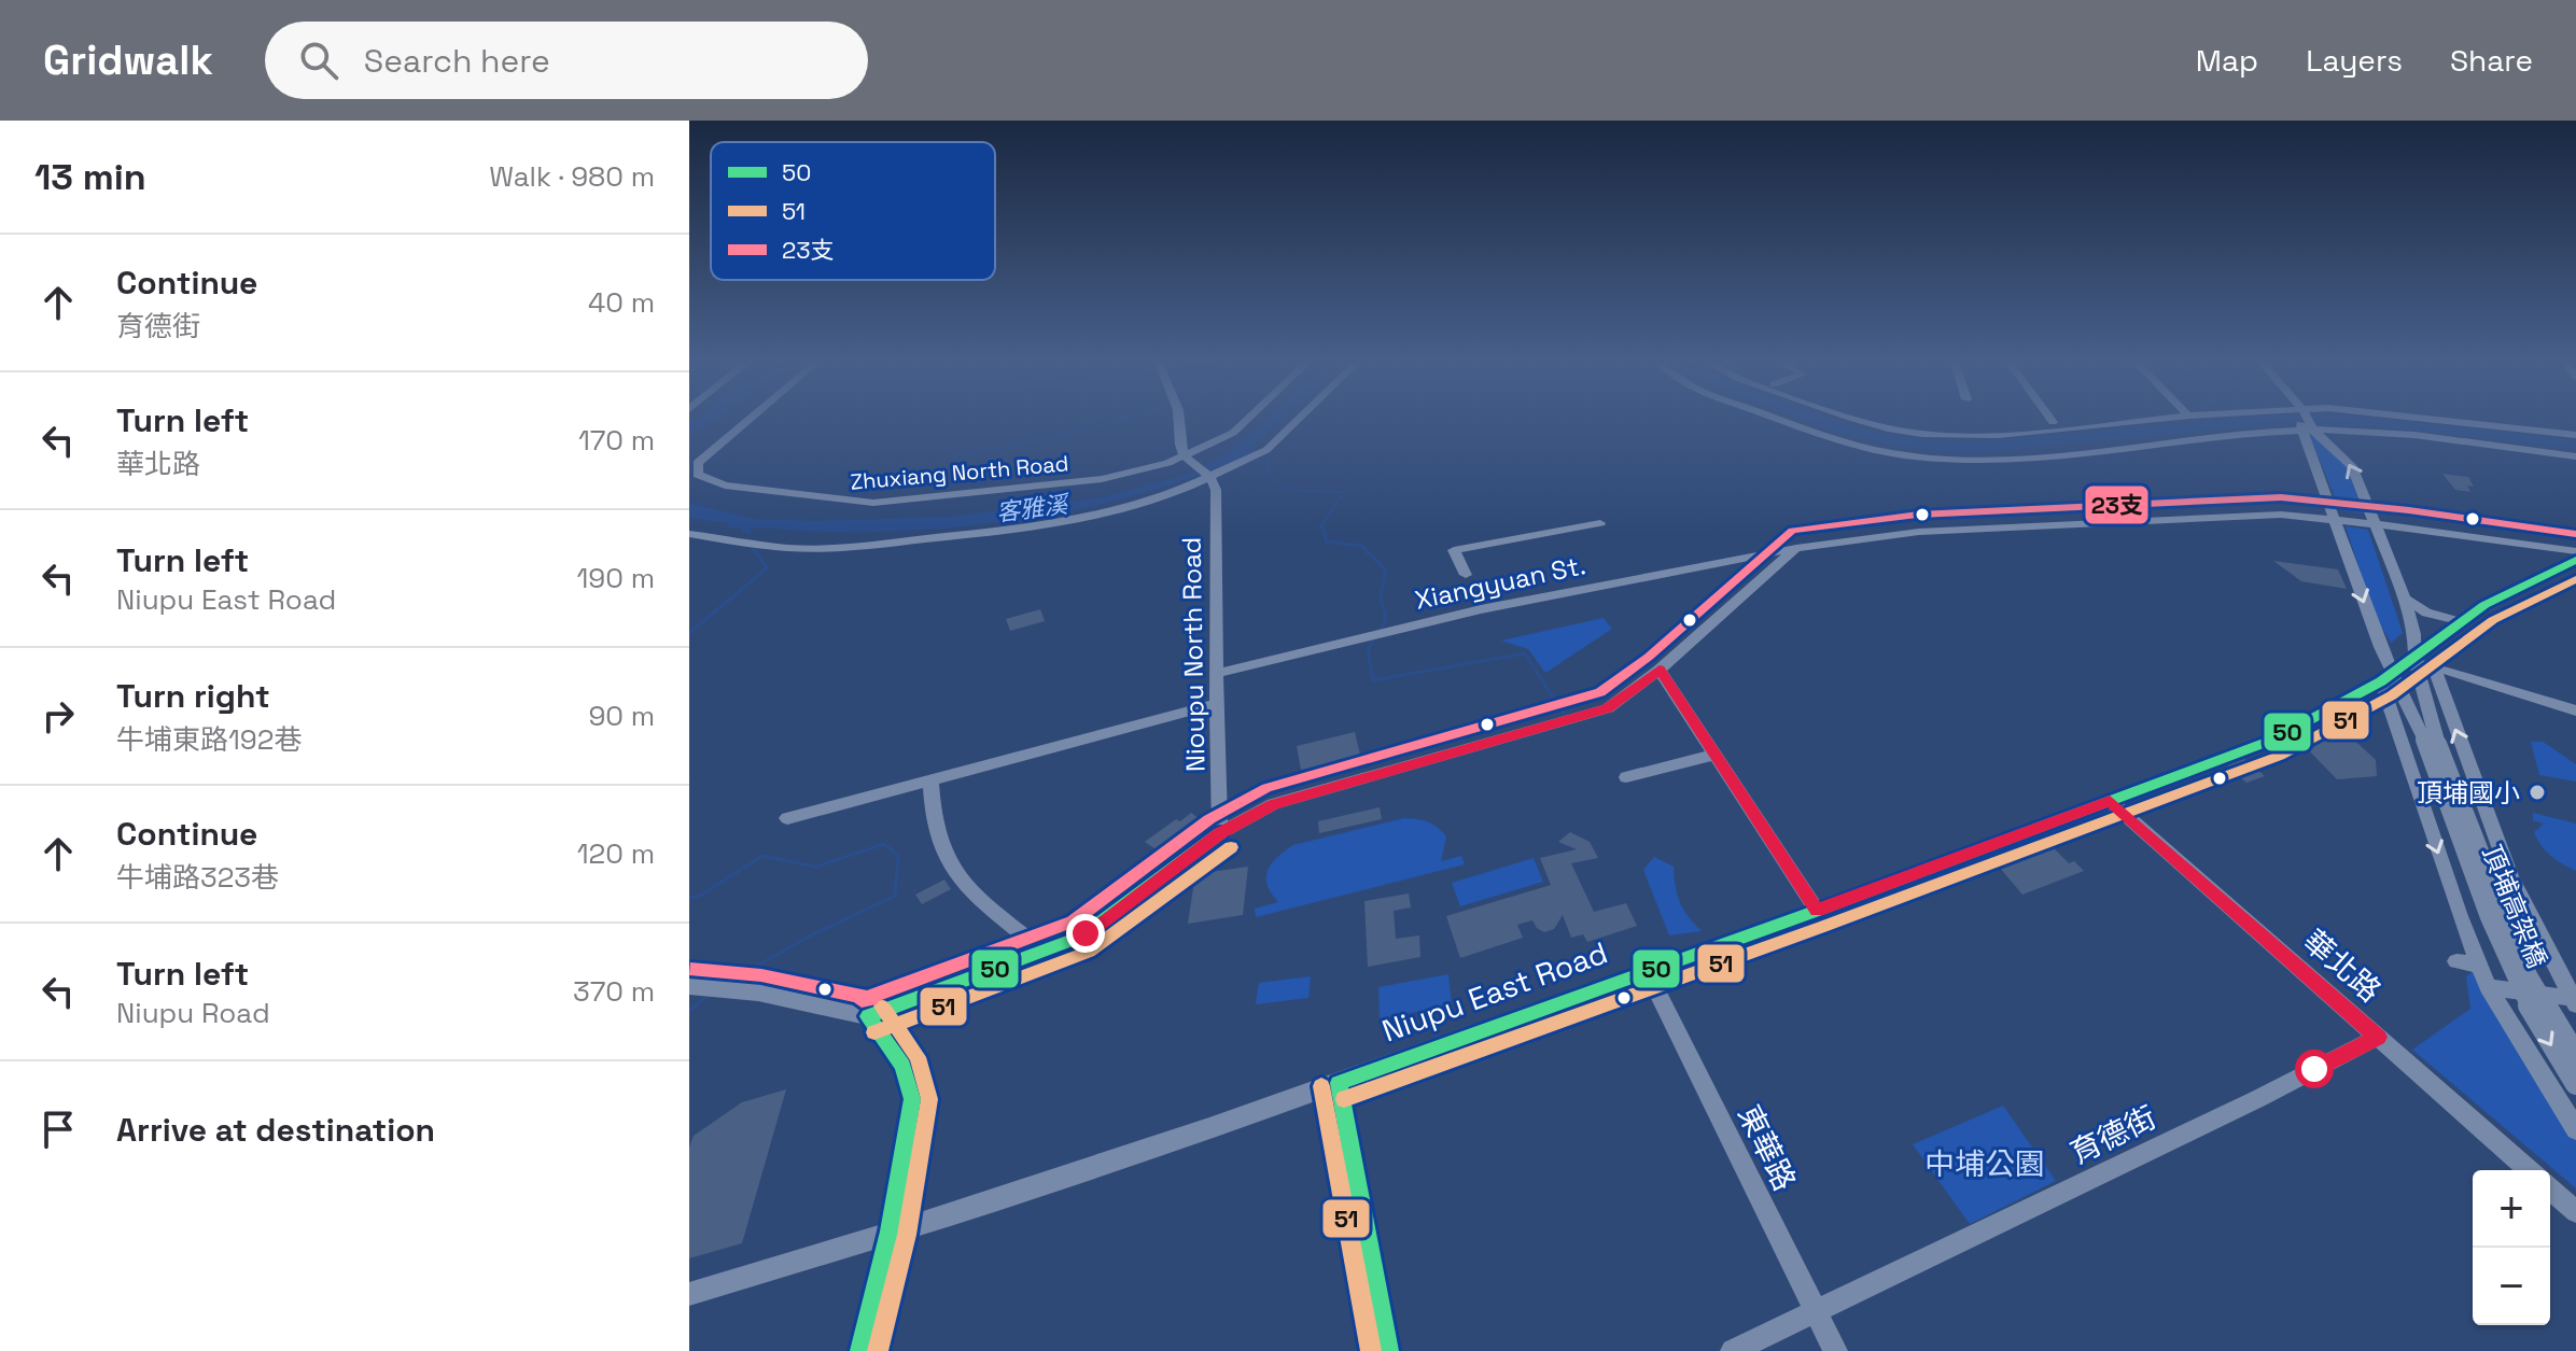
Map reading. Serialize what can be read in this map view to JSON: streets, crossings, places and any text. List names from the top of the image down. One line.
{"streets":{"street":["Zhuxiang North Road","Xiangyuan St.","Nioupu North Road","頂埔高架橋","華北路","Niupu East Road","育德街","東華路"]},"crossings":[["Xiangyuan St.","Nioupu North Road"],["華北路","Niupu East Road"],["華北路","育德街"],["Niupu East Road","東華路"],["育德街","東華路"]],"water":["客雅溪"],"parks":["中埔公園"],"places":["頂埔國小"],"lines":["transit line 23支","transit line 50","transit line 51"],"legend":["50","51","23支"],"page":{"header":"Gridwalk","search":"Search here","nav":["Map","Layers","Share"],"heading":["13 min","Walk · 980 m"],"list":[["Continue","育德街","40 m"],["Turn left","華北路","170 m"],["Turn left","Niupu East Road","190 m"],["Turn right","牛埔東路192巷","90 m"],["Continue","牛埔路323巷","120 m"],["Turn left","Niupu Road","370 m"],"Arrive at destination"],"map_buttons":["+","−"]}}
